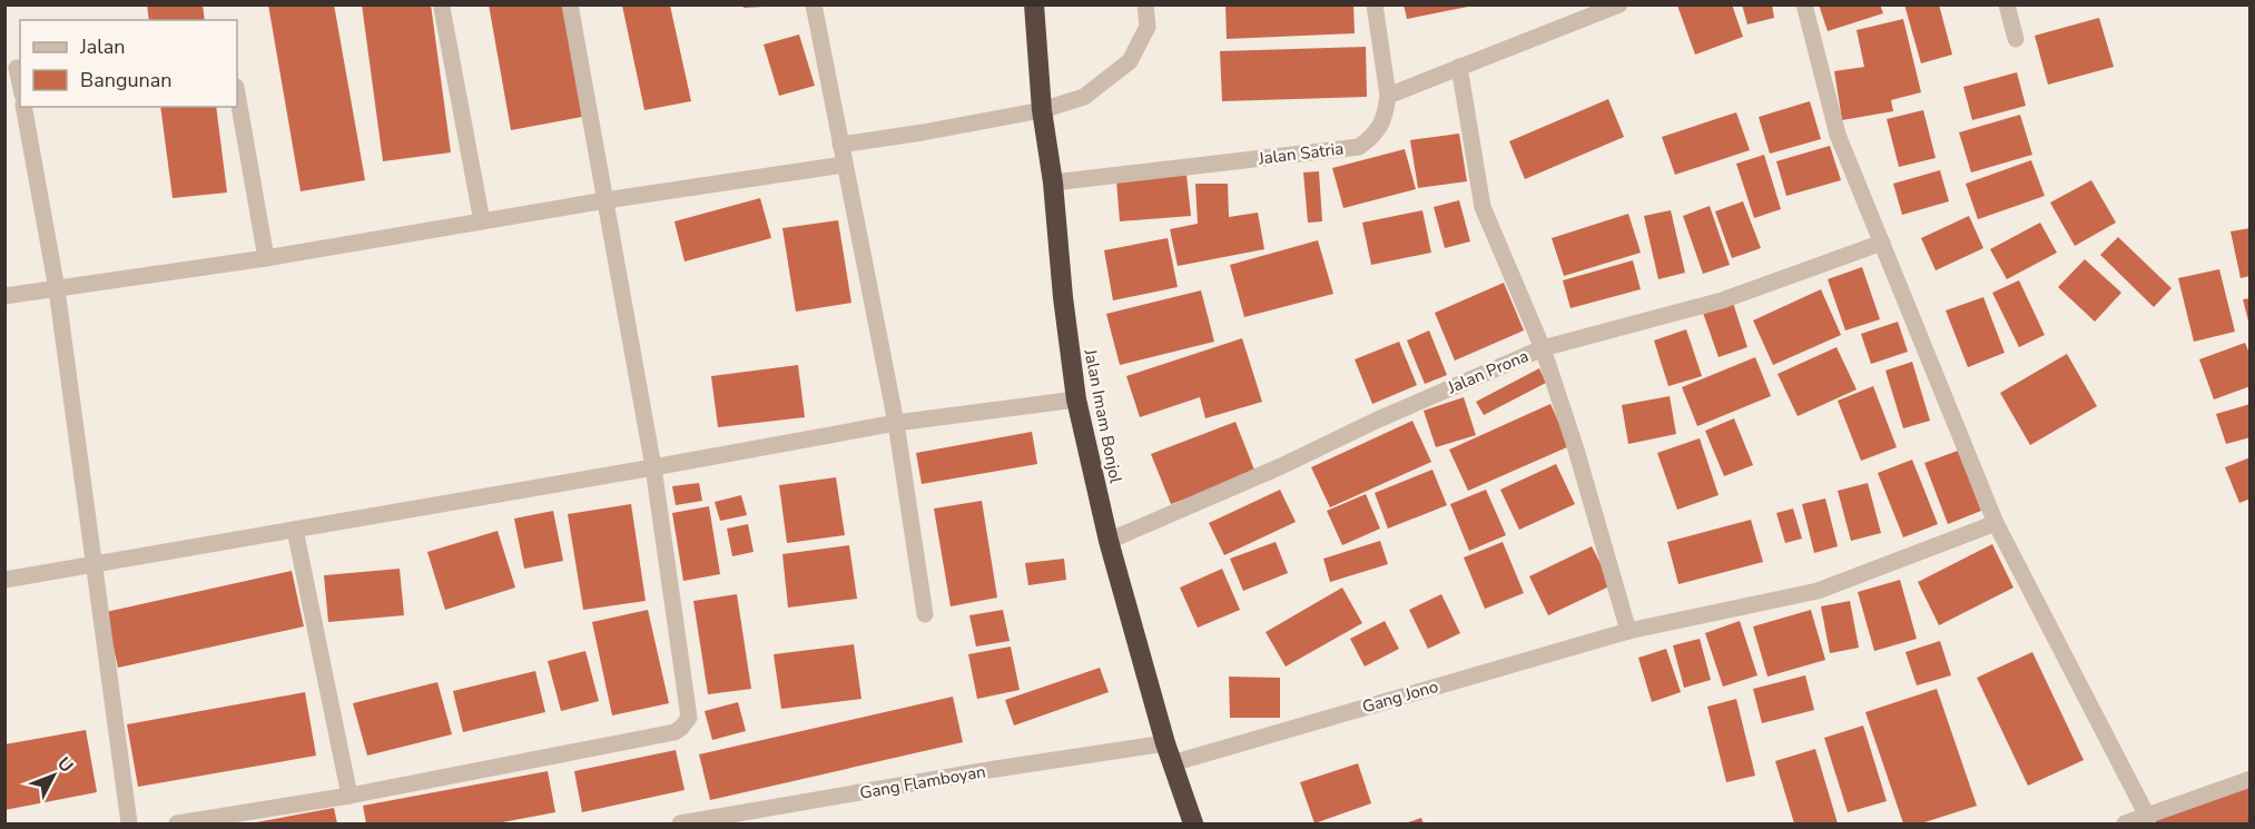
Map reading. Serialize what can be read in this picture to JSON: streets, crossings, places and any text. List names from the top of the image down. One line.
{"streets":{"highway":["Jalan Imam Bonjol"],"street":["Jalan Satria","Jalan Prona","Gang Jono","Gang Flamboyan"]},"crossings":[["Jalan Satria","Jalan Imam Bonjol"],["Jalan Prona","Jalan Imam Bonjol"],["Jalan Imam Bonjol","Gang Jono"],["Jalan Imam Bonjol","Gang Flamboyan"]],"legend":["Jalan","Bangunan"],"north":"top right"}
